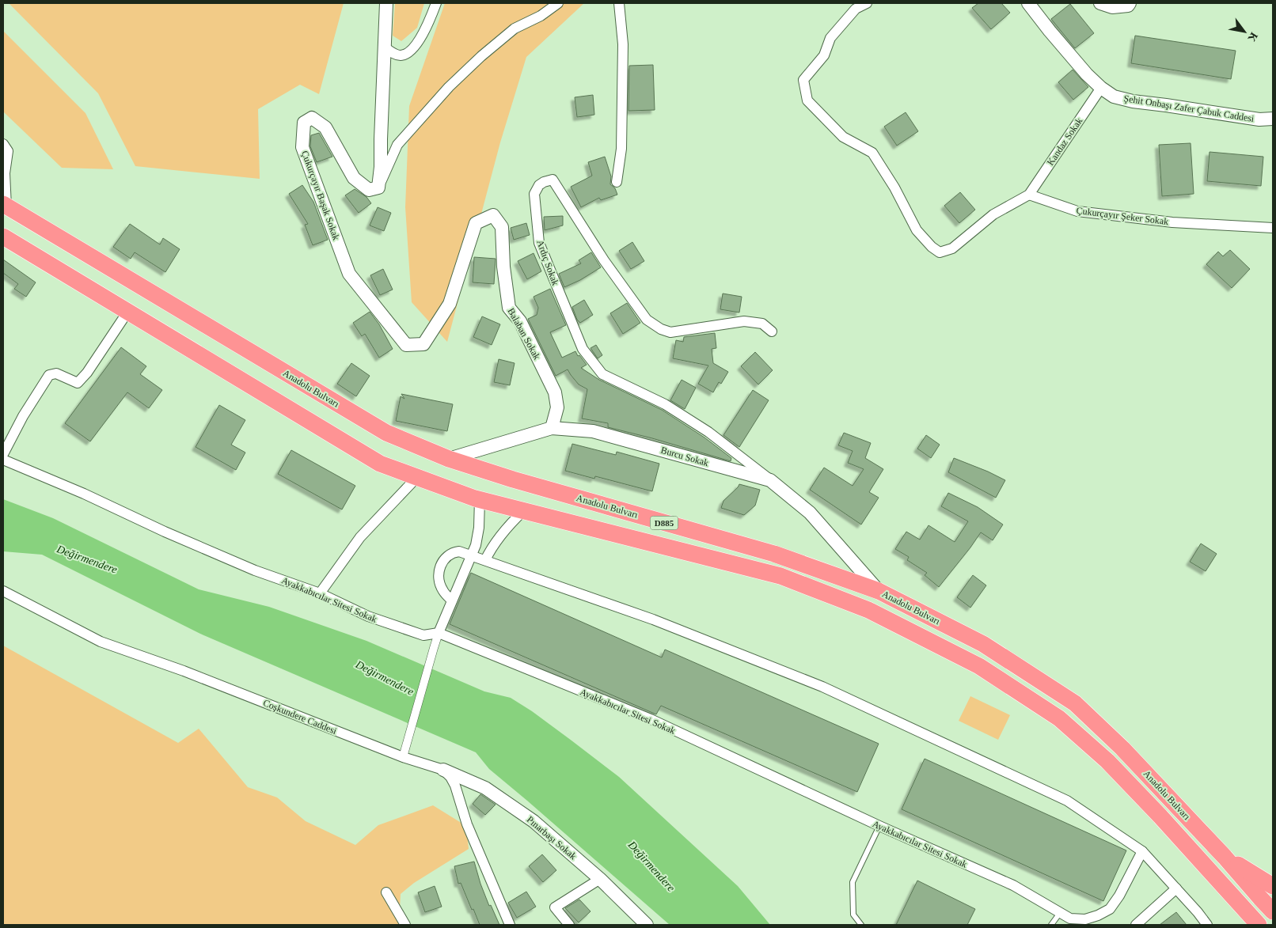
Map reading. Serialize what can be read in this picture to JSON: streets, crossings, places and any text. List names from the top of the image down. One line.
{"streets":{"highway":["Anadolu Bulvarı","D885"],"street":["Şehit Onbaşı Zafer Çabuk Caddesi","Kandaz Sokak","Çukurçayır Başak Sokak","Çukurçayır Şeker Sokak","Ardıç Sokak","Balaban Sokak","Burcu Sokak","Ayakkabıcılar Sitesi Sokak","Coşkundere Caddesi","Pınarbaşı Sokak"]},"crossings":[["Şehit Onbaşı Zafer Çabuk Caddesi","Kandaz Sokak"],["Kandaz Sokak","Çukurçayır Şeker Sokak"],["Çukurçayır Başak Sokak","Balaban Sokak"],["Ardıç Sokak","Burcu Sokak"],["Balaban Sokak","Burcu Sokak"],["Anadolu Bulvarı","Burcu Sokak"],["Coşkundere Caddesi","Pınarbaşı Sokak"]],"water":["Değirmendere"],"north":"bottom right"}
